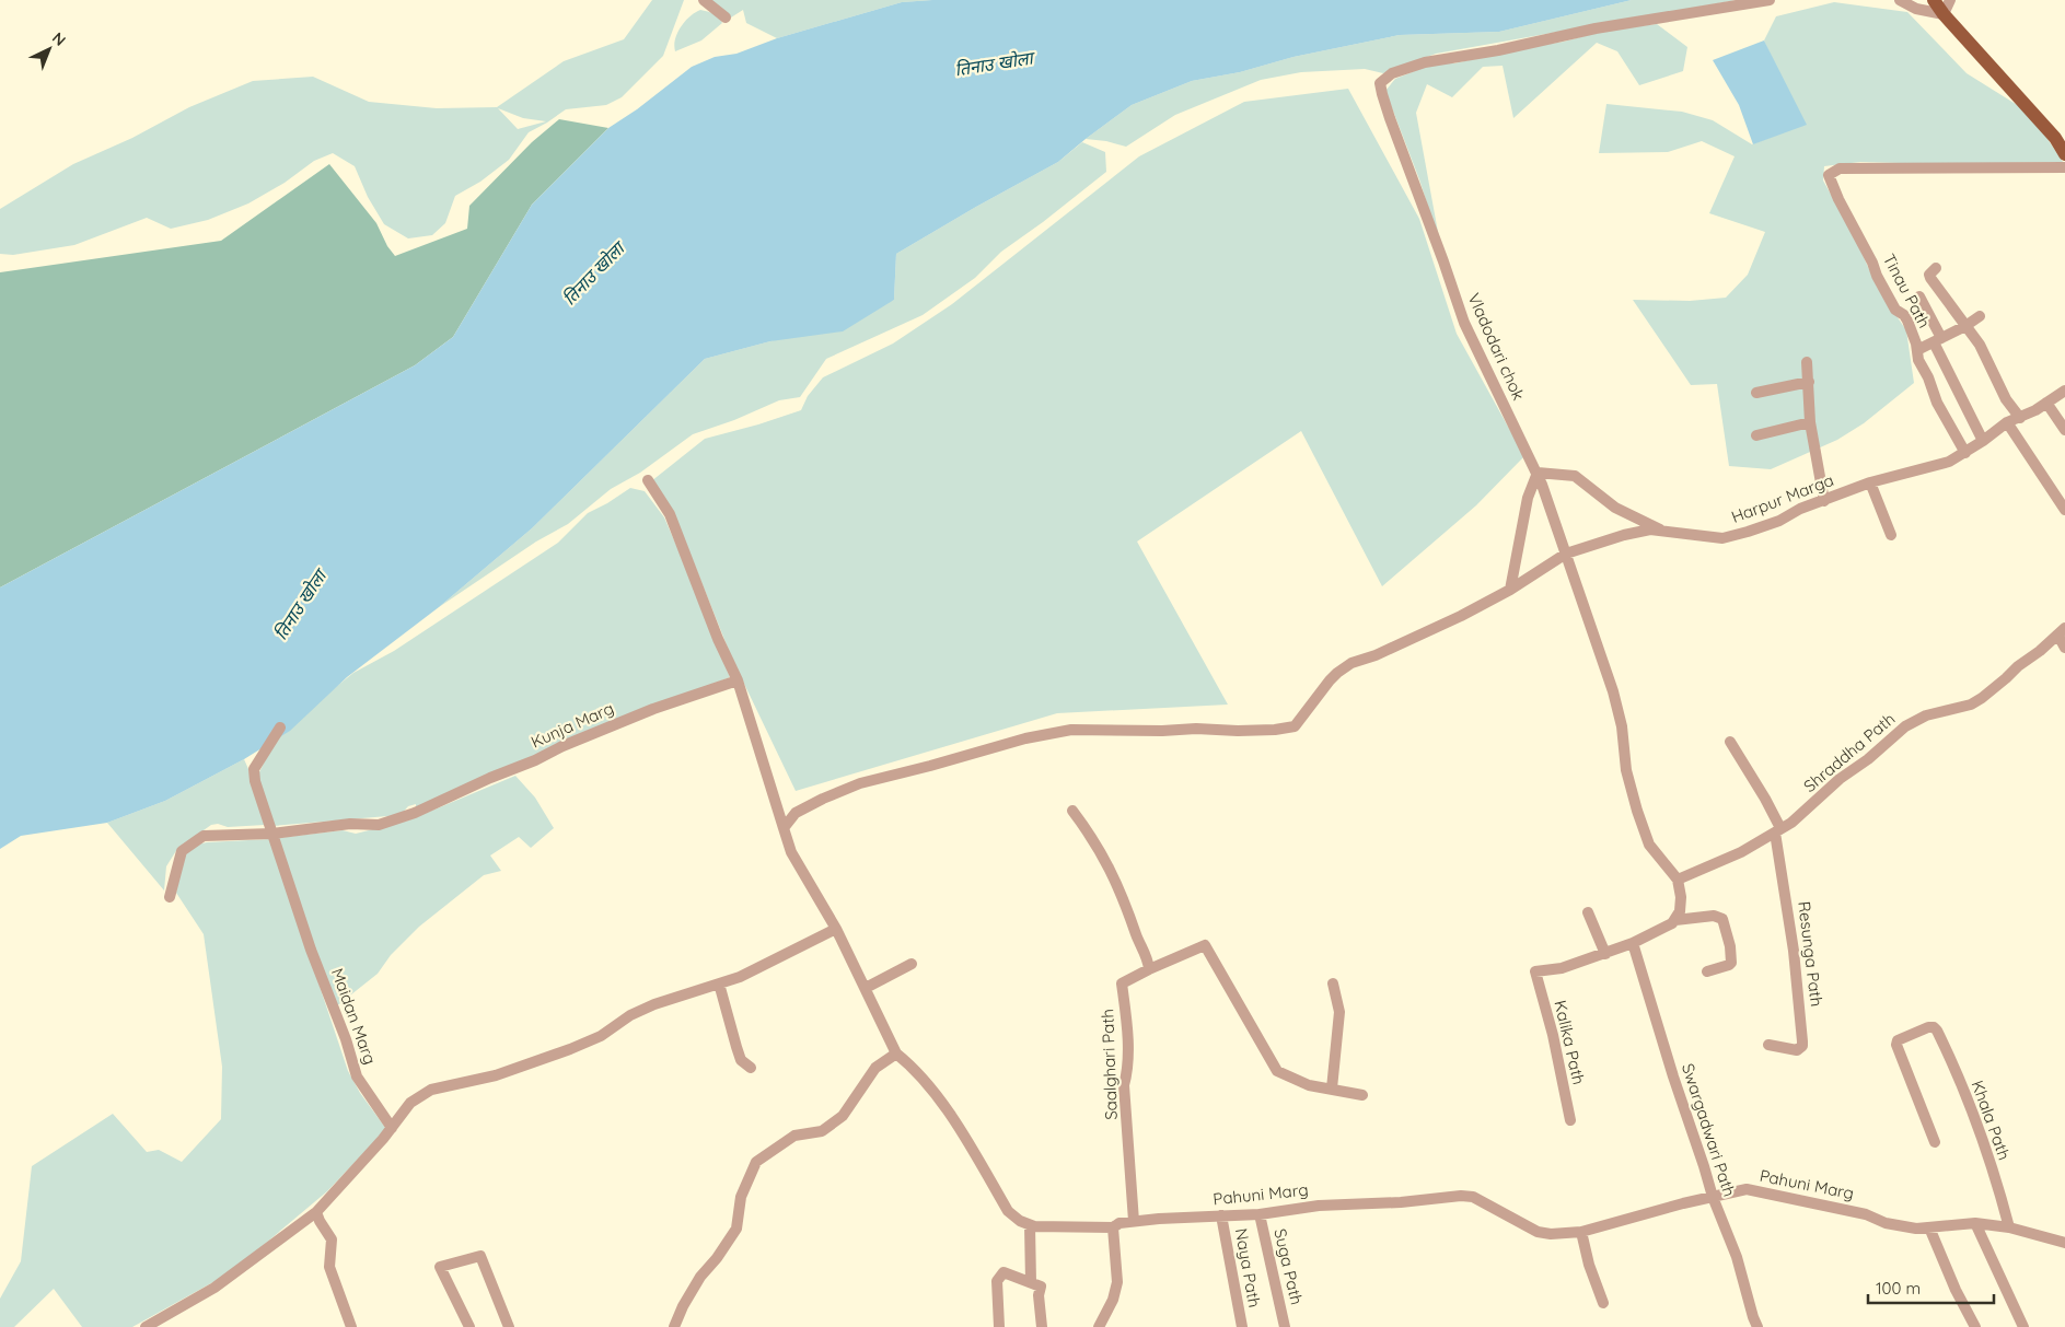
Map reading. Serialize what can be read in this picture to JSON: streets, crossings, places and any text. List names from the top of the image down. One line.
{"streets":{"street":["Tinau Path","Vladodari chok","Harpur Marga","Kunja Marg","Shraddha Path","Resunga Path","Maidan Marg","Kalika Path","Saalghari Path","Khala Path","Swargadwari Path","Pahuni Marg","Suga Path","Naya Path"]},"crossings":[["Tinau Path","Harpur Marga"],["Vladodari chok","Harpur Marga"],["Vladodari chok","Shraddha Path"],["Kunja Marg","Maidan Marg"],["Shraddha Path","Resunga Path"],["Saalghari Path","Pahuni Marg"],["Khala Path","Pahuni Marg"],["Swargadwari Path","Pahuni Marg"],["Pahuni Marg","Suga Path"],["Pahuni Marg","Naya Path"]],"water":["तिनाउ खोला"],"scale_bar":"100 m","north":"top right"}
